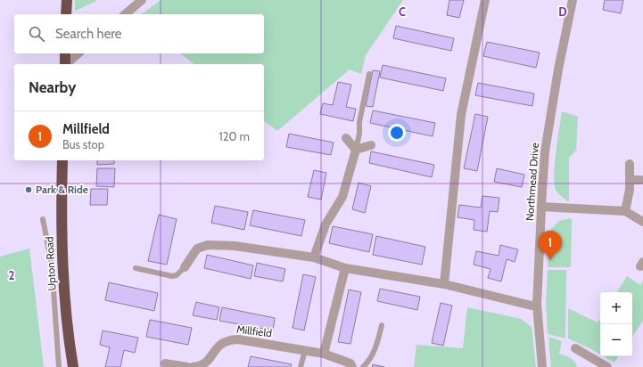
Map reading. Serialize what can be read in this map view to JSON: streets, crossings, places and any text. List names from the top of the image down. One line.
{"streets":{"highway":["Upton Road"],"street":["Northmead Drive","Millfield"]},"places":["Park & Ride"],"page":{"search":"Search here","heading":"Nearby","list":[{"mark":"1","name":"Millfield","note":"Bus stop","value":"120 m"}],"pins":"1","map_buttons":["+","−"]},"grid":{"columns":["C","D"],"rows":["2"]}}
